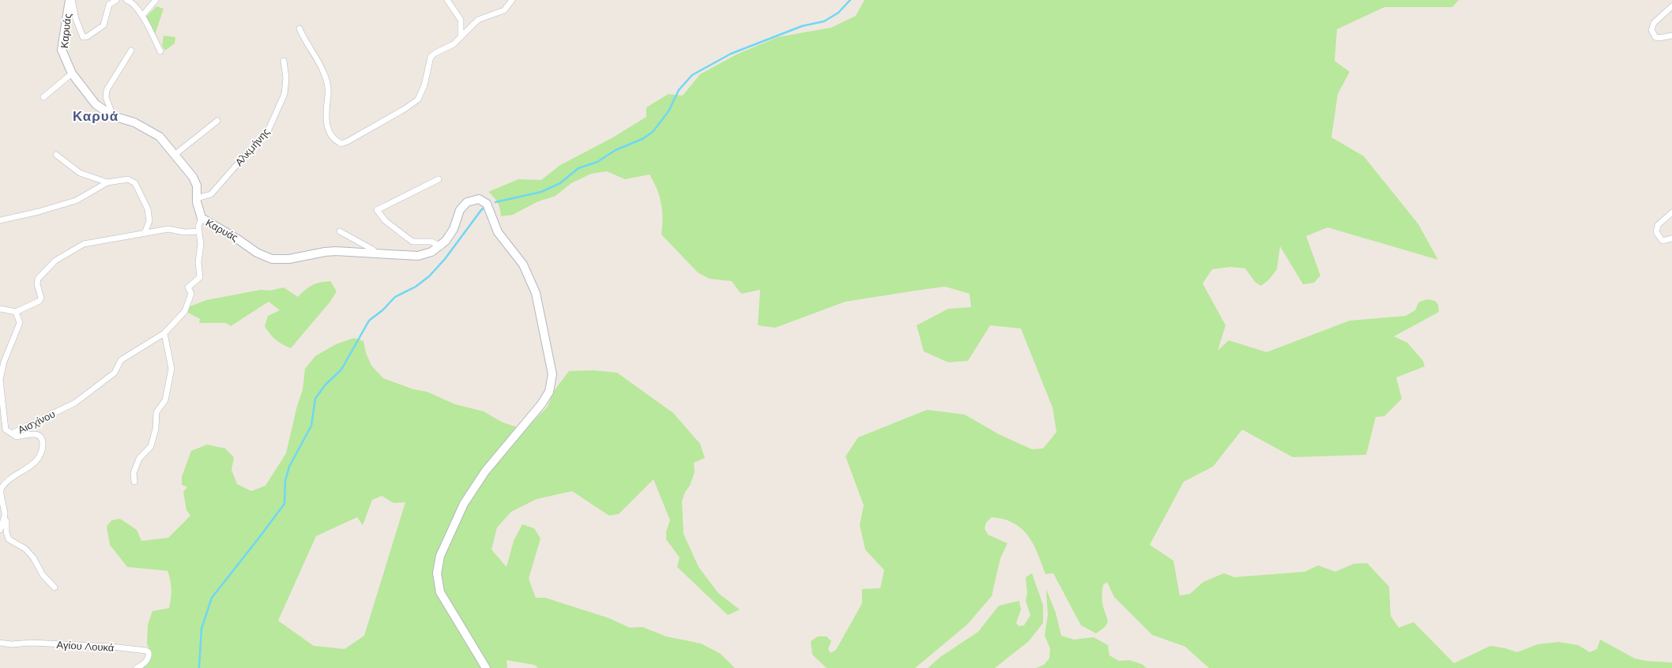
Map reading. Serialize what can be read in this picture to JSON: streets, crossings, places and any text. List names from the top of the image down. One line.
{"streets":{"street":["Καρυάς","Αλκμήνης","Αισχίνου","Αγίου Λουκά"]},"crossings":[["Καρυάς","Αλκμήνης"]],"districts":["Καρυά"]}
